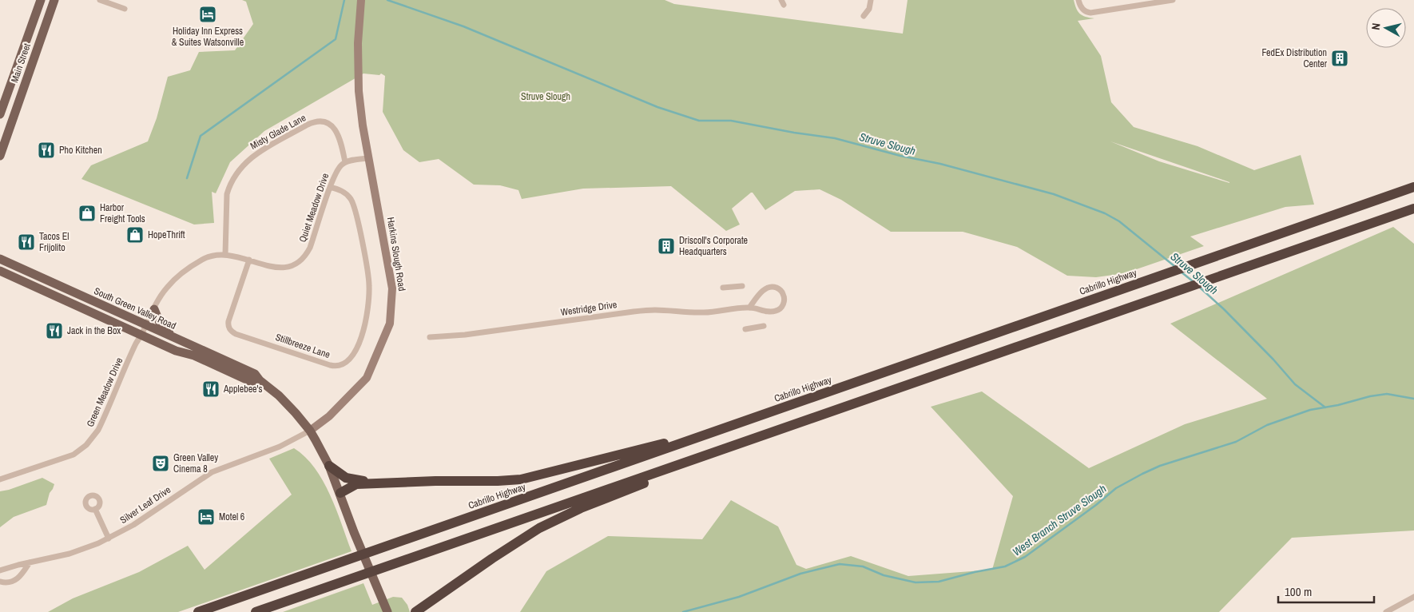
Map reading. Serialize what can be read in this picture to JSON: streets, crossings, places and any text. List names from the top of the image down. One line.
{"streets":{"highway":["Cabrillo Highway"],"main road":["Main Street","Harkins Slough Road","South Green Valley Road"],"street":["Misty Glade Lane","Quiet Meadow Drive","Westridge Drive","Stillbreeze Lane","Green Meadow Drive","Silver Leaf Drive"]},"crossings":[["Misty Glade Lane","Quiet Meadow Drive"],["Quiet Meadow Drive","South Green Valley Road"],["Quiet Meadow Drive","Stillbreeze Lane"],["Quiet Meadow Drive","Green Meadow Drive"],["Harkins Slough Road","South Green Valley Road"],["Harkins Slough Road","Silver Leaf Drive"],["South Green Valley Road","Green Meadow Drive"],["South Green Valley Road","Silver Leaf Drive"]],"water":["Struve Slough","West Branch Struve Slough"],"parks":["Struve Slough"],"places":{"hotel":["Holiday Inn Express & Suites Watsonville","Motel 6"],"building":["FedEx Distribution Center","Driscoll's Corporate Headquarters"],"restaurant":["Pho Kitchen","Tacos El Frijolito","Jack in the Box","Applebee's"],"shop":["Harbor Freight Tools","HopeThrift"],"theatre":["Green Valley Cinema 8"]},"scale_bar":"100 m","north":"left"}
